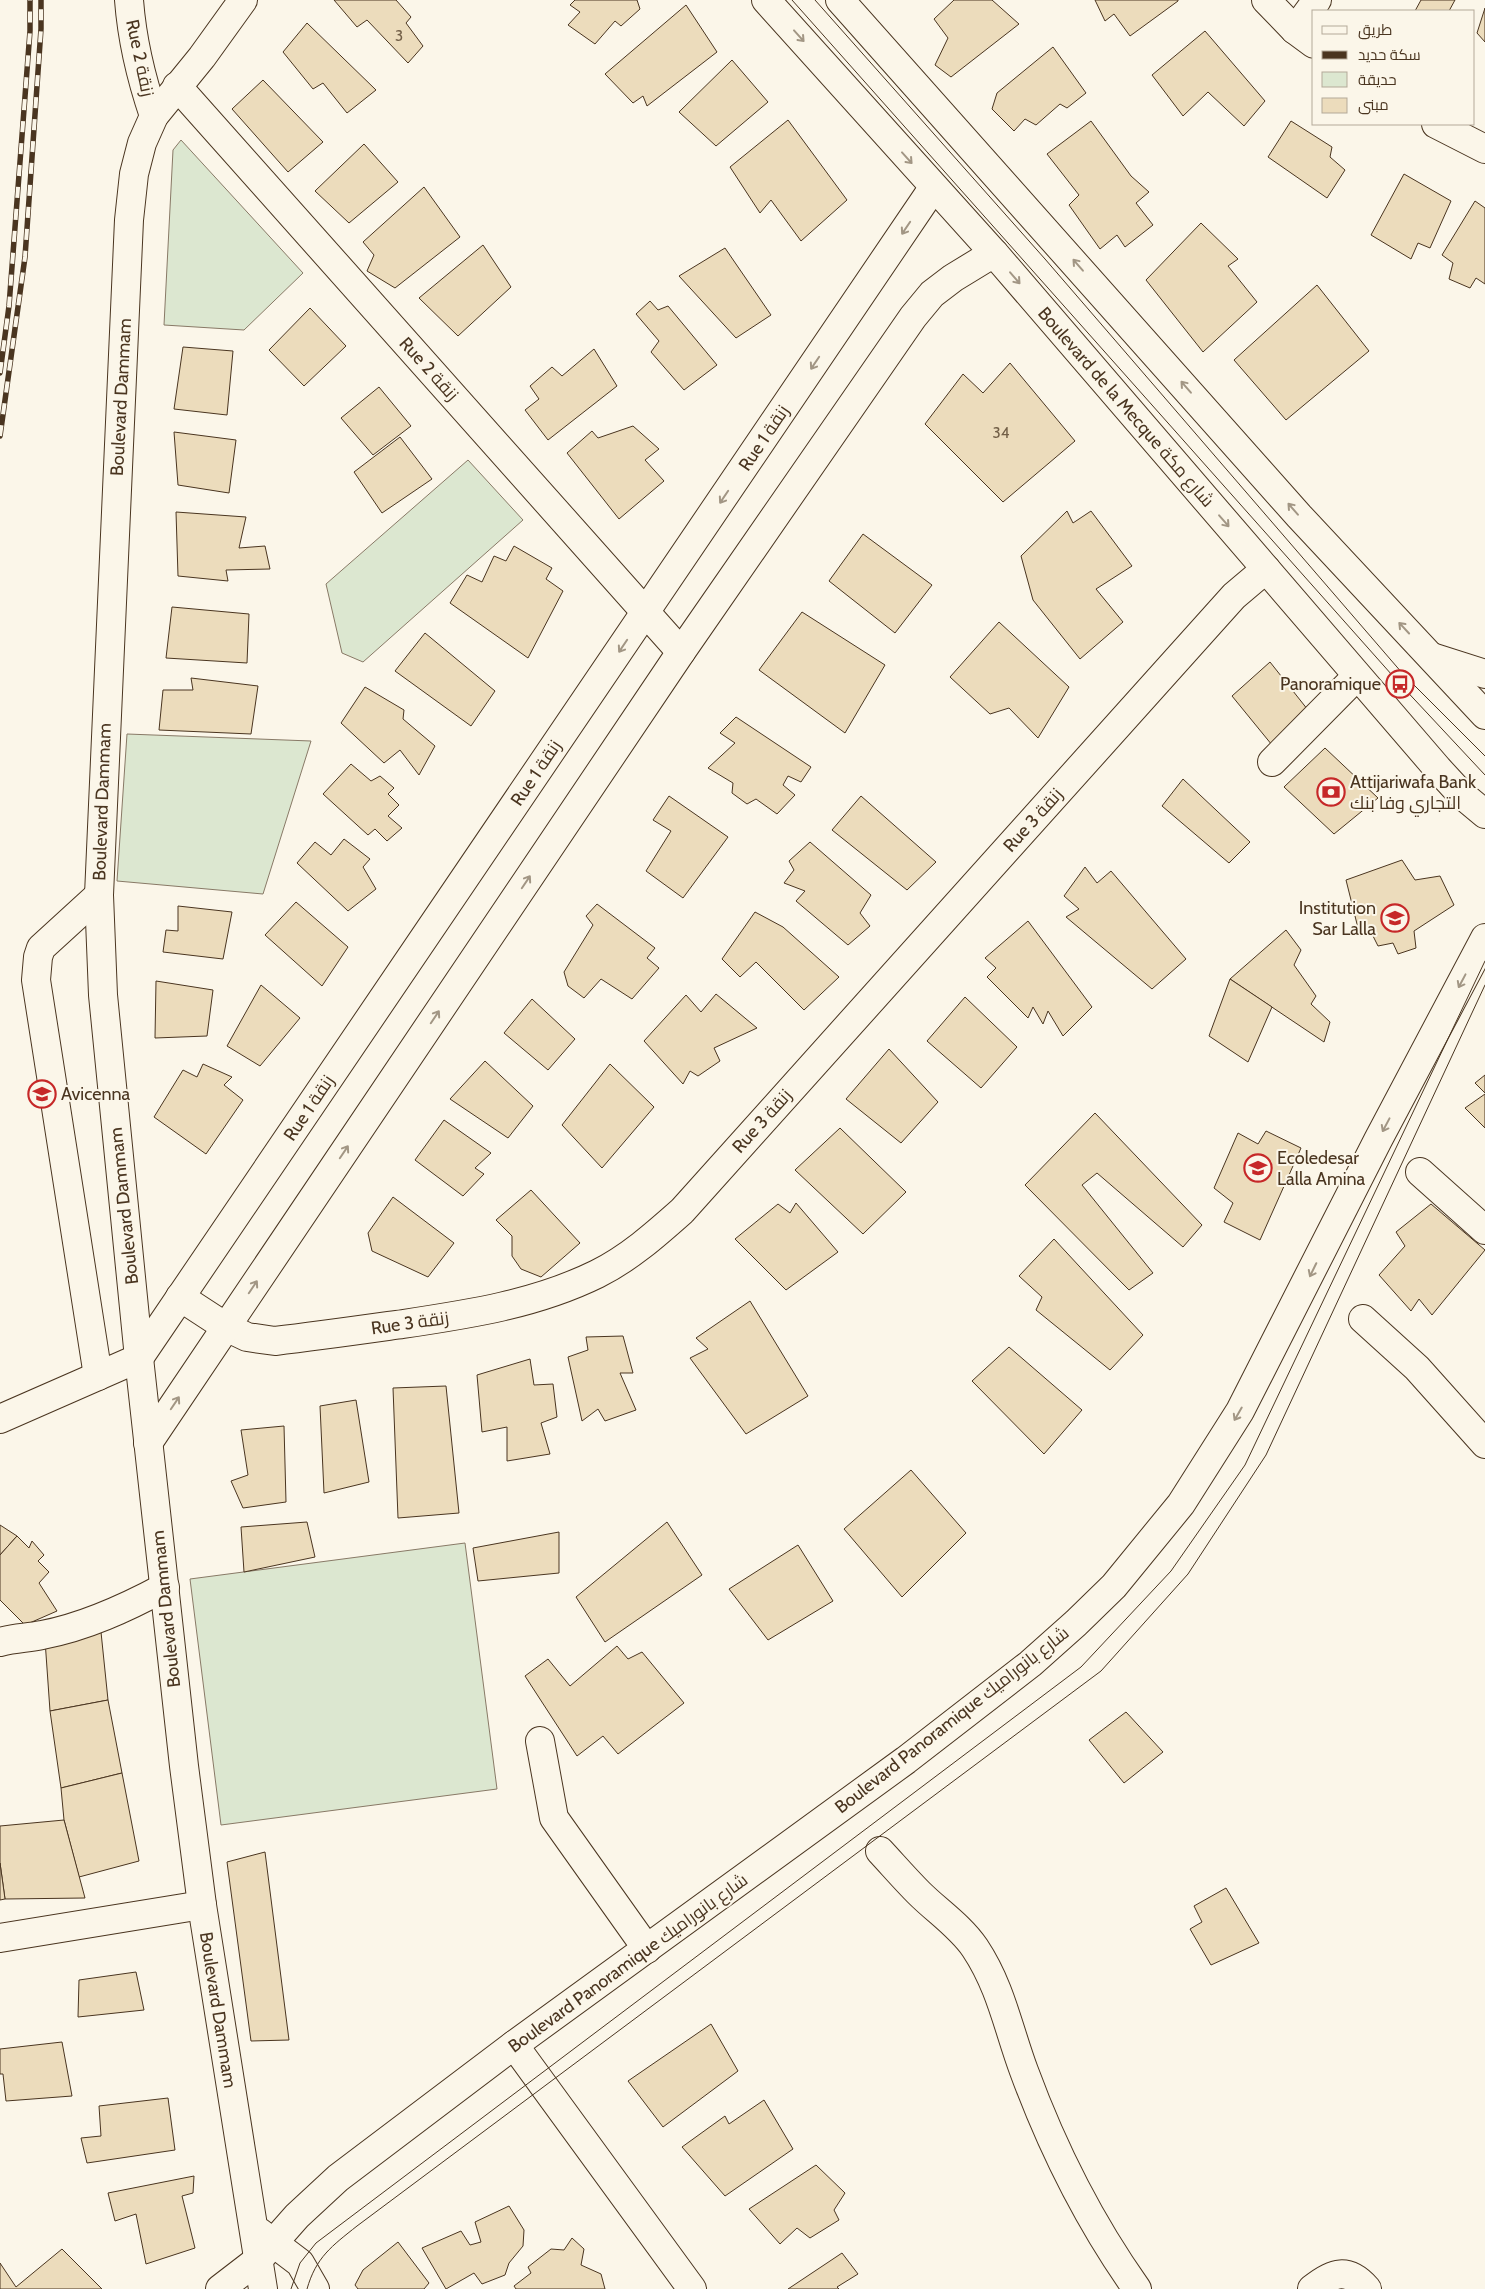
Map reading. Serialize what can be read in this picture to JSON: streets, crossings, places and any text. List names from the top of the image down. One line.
{"streets":{"street":["Rue 2 زنقة","Boulevard Dammam","Boulevard de la Mecque شارع مكة","Rue 1 زنقة","Rue 3 زنقة","Boulevard Panoramique شارع بانوراميك"]},"crossings":[["Rue 2 زنقة","Boulevard Dammam"],["Rue 2 زنقة","Rue 1 زنقة"],["Boulevard Dammam","Rue 1 زنقة"],["Boulevard Dammam","Boulevard Panoramique شارع بانوراميك"],["Boulevard de la Mecque شارع مكة","Rue 1 زنقة"],["Boulevard de la Mecque شارع مكة","Rue 3 زنقة"],["Rue 1 زنقة","Rue 3 زنقة"]],"one_way":["Boulevard Panoramique شارع بانوراميك"],"places":{"bus stop":["Panoramique"],"bank":["Attijariwafa Bank التجاري وفا بنك"],"school or university":["Institution Sar Lalla","Avicenna","Ecoledesar Lalla Amina"]},"house_numbers":["3","34"],"legend":["طريق","سكة حديد","حديقة","مبنى"]}
